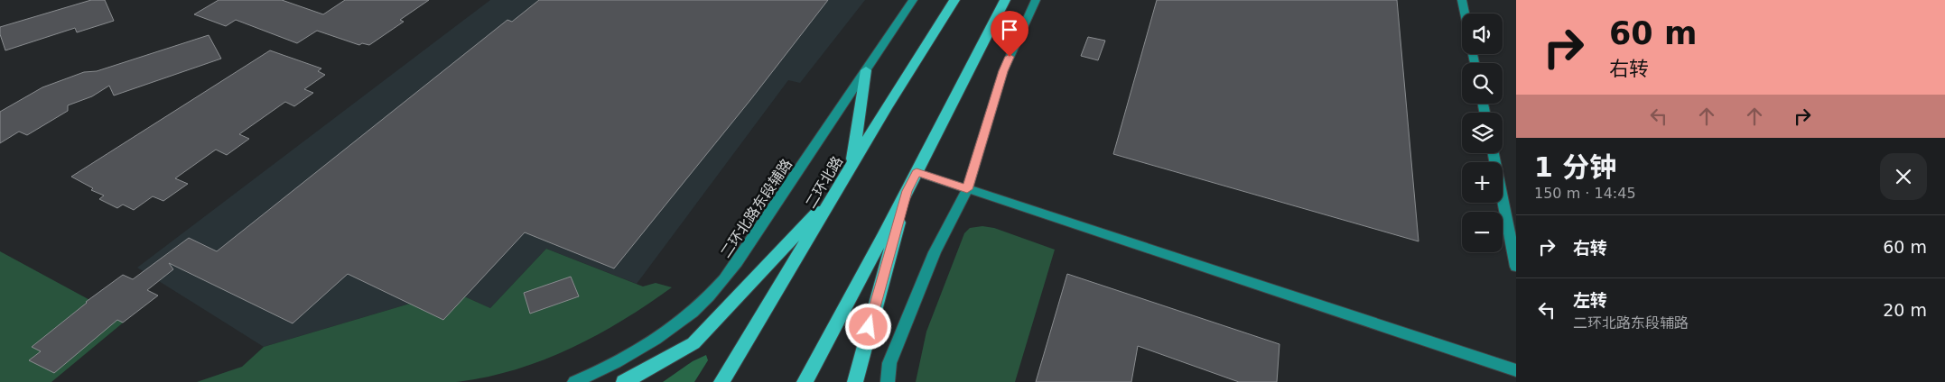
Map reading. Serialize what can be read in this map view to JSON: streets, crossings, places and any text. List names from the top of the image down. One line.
{"streets":{"highway":["二环北路"],"main road":["二环北路东段辅路"]},"page":{"turn":["60 m","右转"],"map_buttons":["+","−"],"heading":["1 分钟","150 m · 14:45"],"list":[{"name":"右转","value":"60 m"},{"name":"左转","note":"二环北路东段辅路","value":"20 m"}]}}
